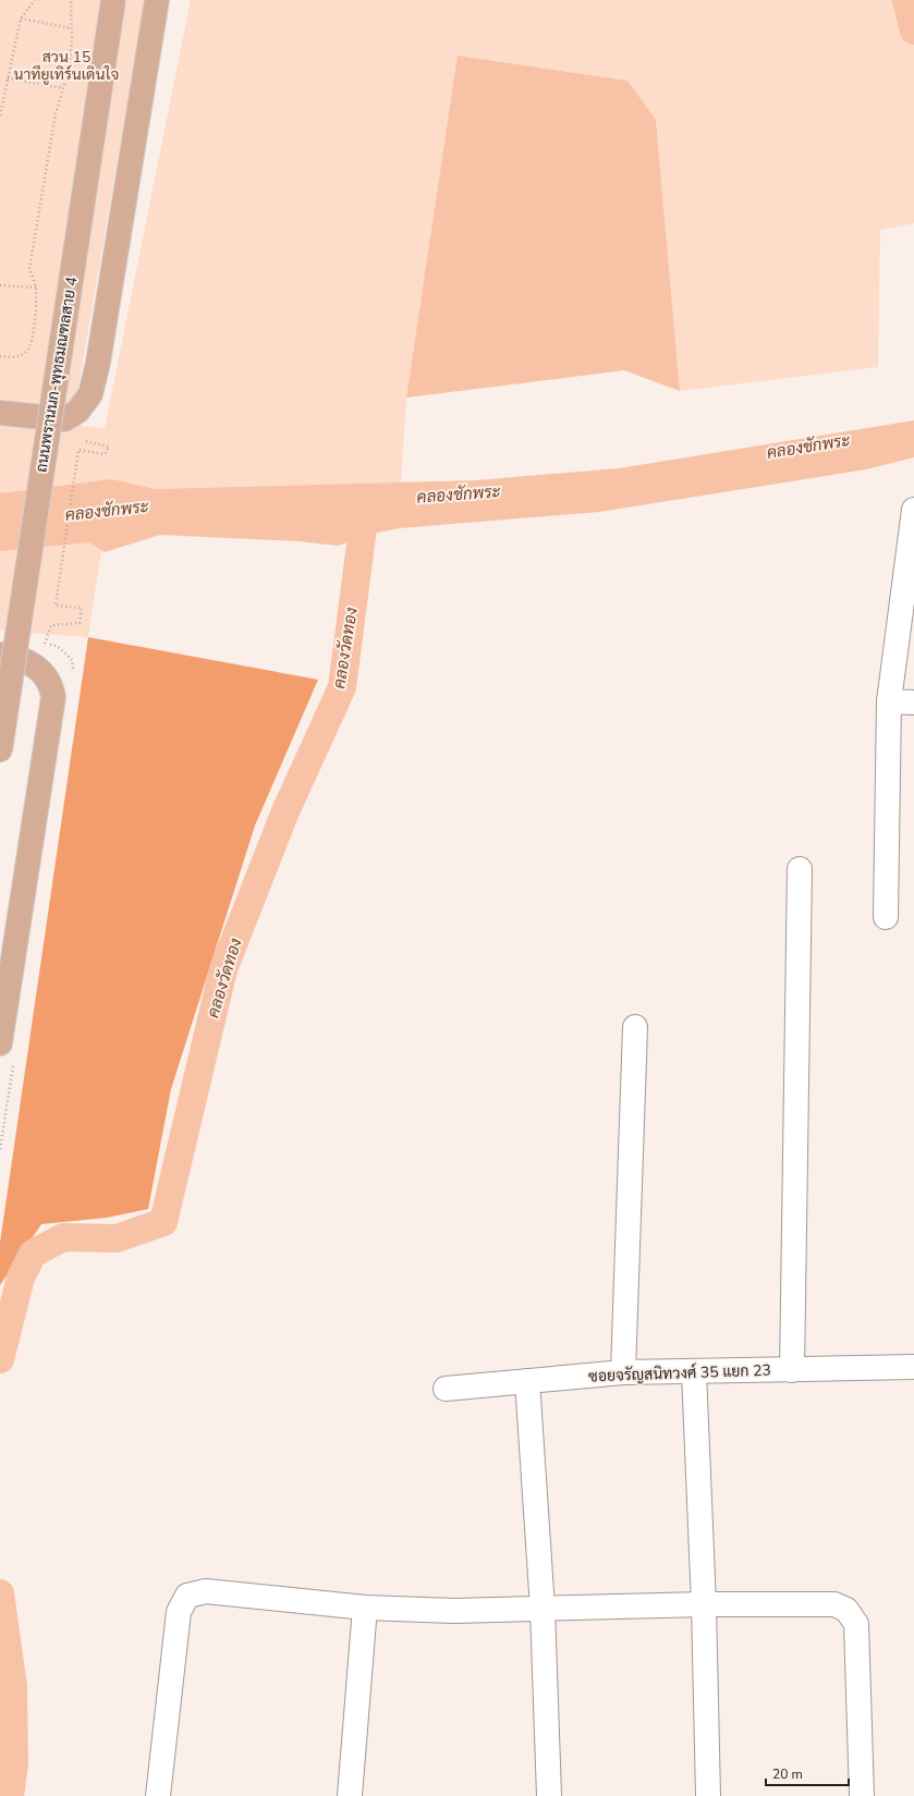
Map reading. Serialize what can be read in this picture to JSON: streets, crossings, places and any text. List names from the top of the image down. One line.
{"streets":{"main road":["ถนนพรานนก-พุทธมณฑลสาย 4"],"street":["ซอยจรัญสนิทวงศ์ 35 แยก 23"]},"water":["คลองชักพระ","คลองวัดทอง"],"parks":["สวน 15 นาทียูเทิร์นเดินใจ"],"scale_bar":"20 m"}
